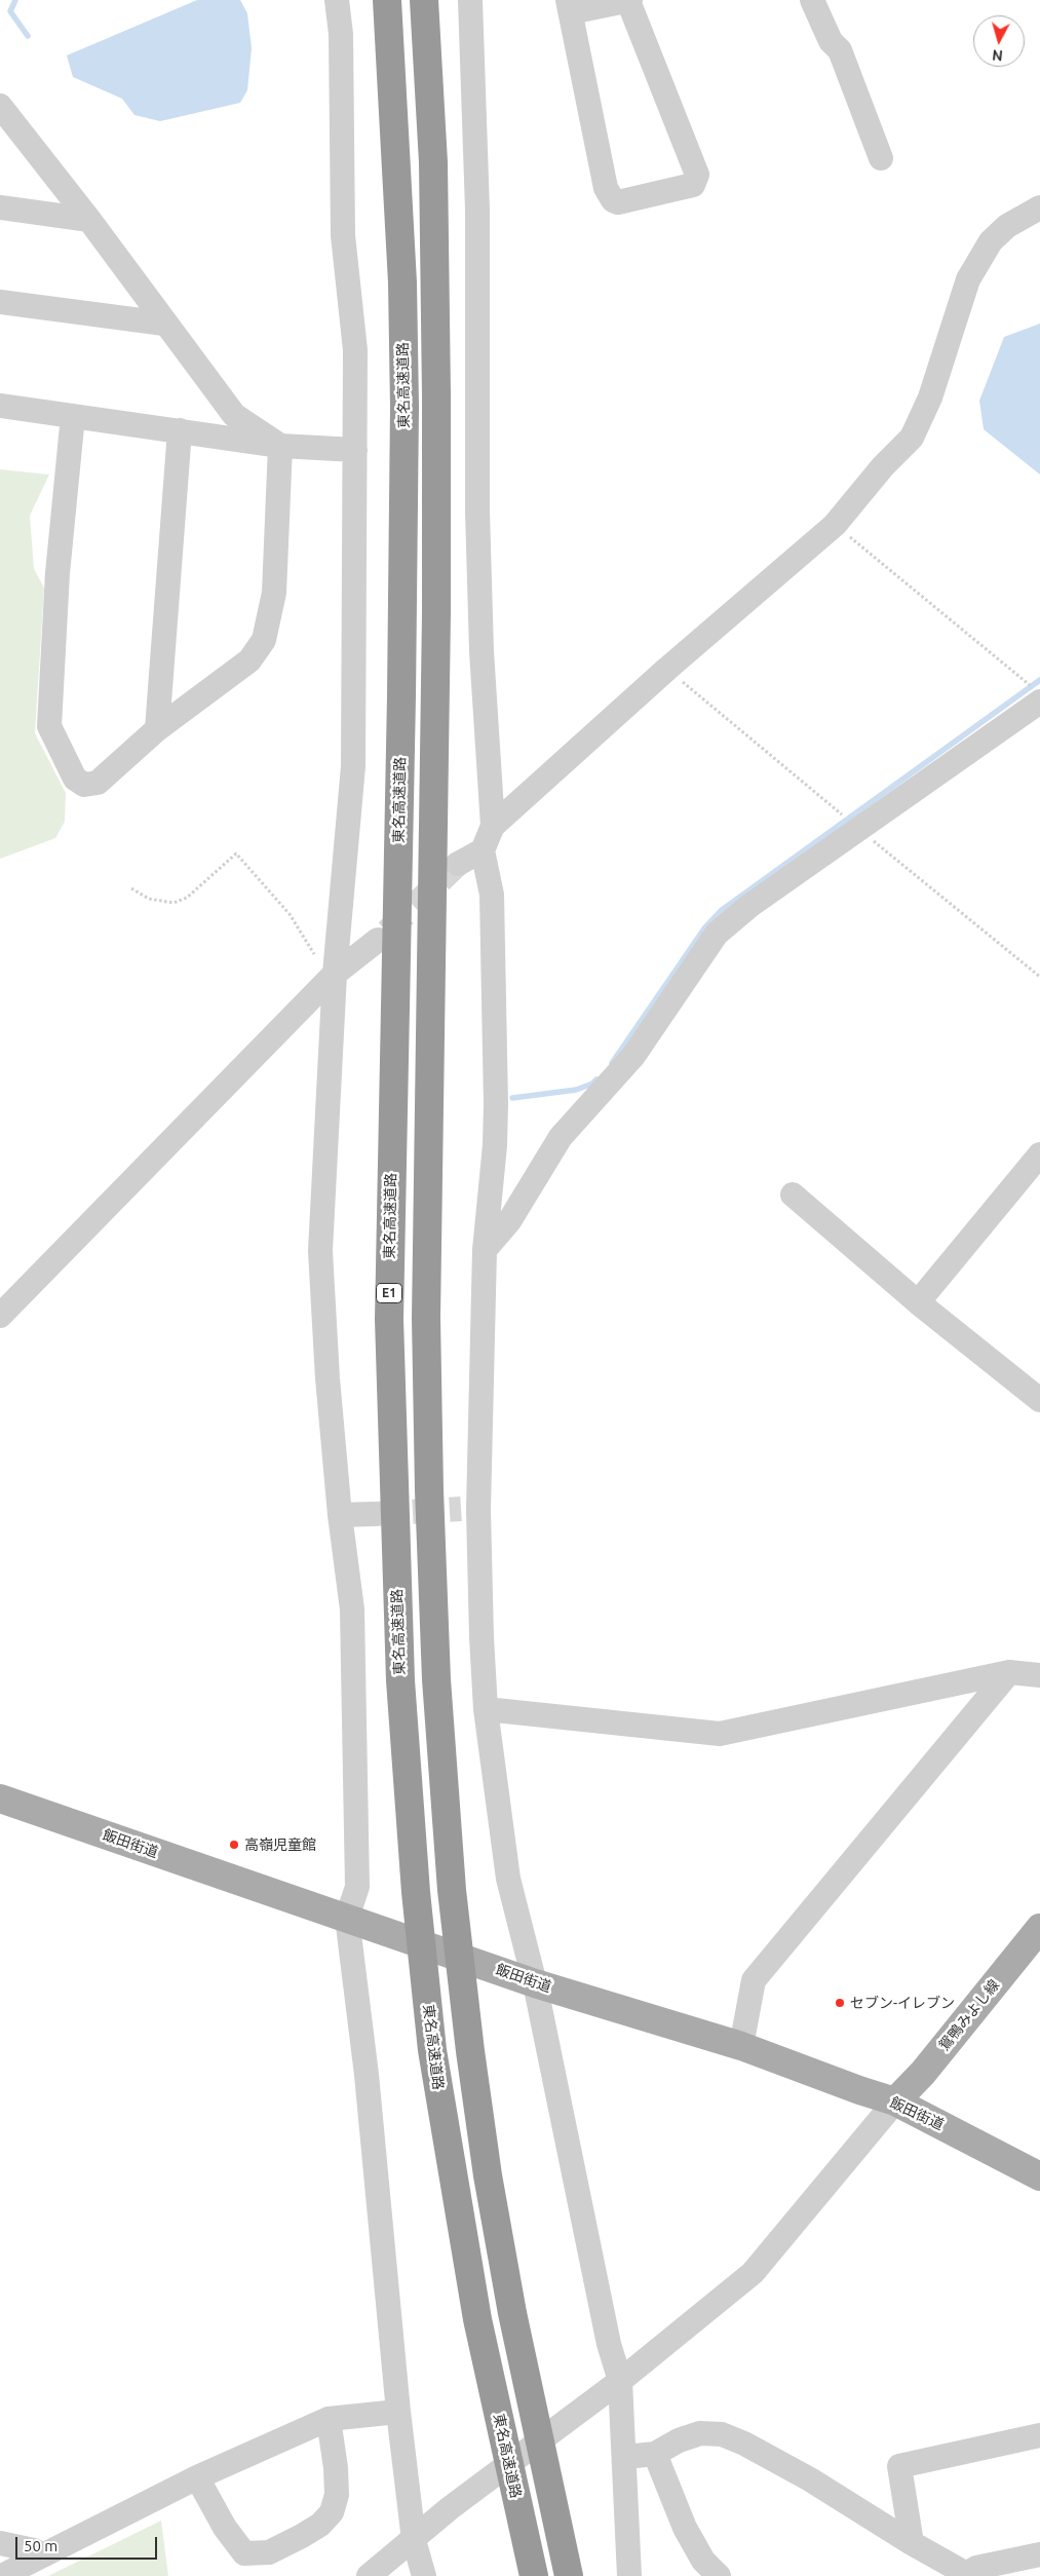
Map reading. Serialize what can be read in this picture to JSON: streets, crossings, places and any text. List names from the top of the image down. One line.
{"streets":{"highway":["東名高速道路","E1"],"main road":["飯田街道","鴛鴨みよし線"]},"crossings":[["飯田街道","鴛鴨みよし線"]],"places":["高嶺児童館","セブン-イレブン"],"scale_bar":"50 m","north":"bottom"}
